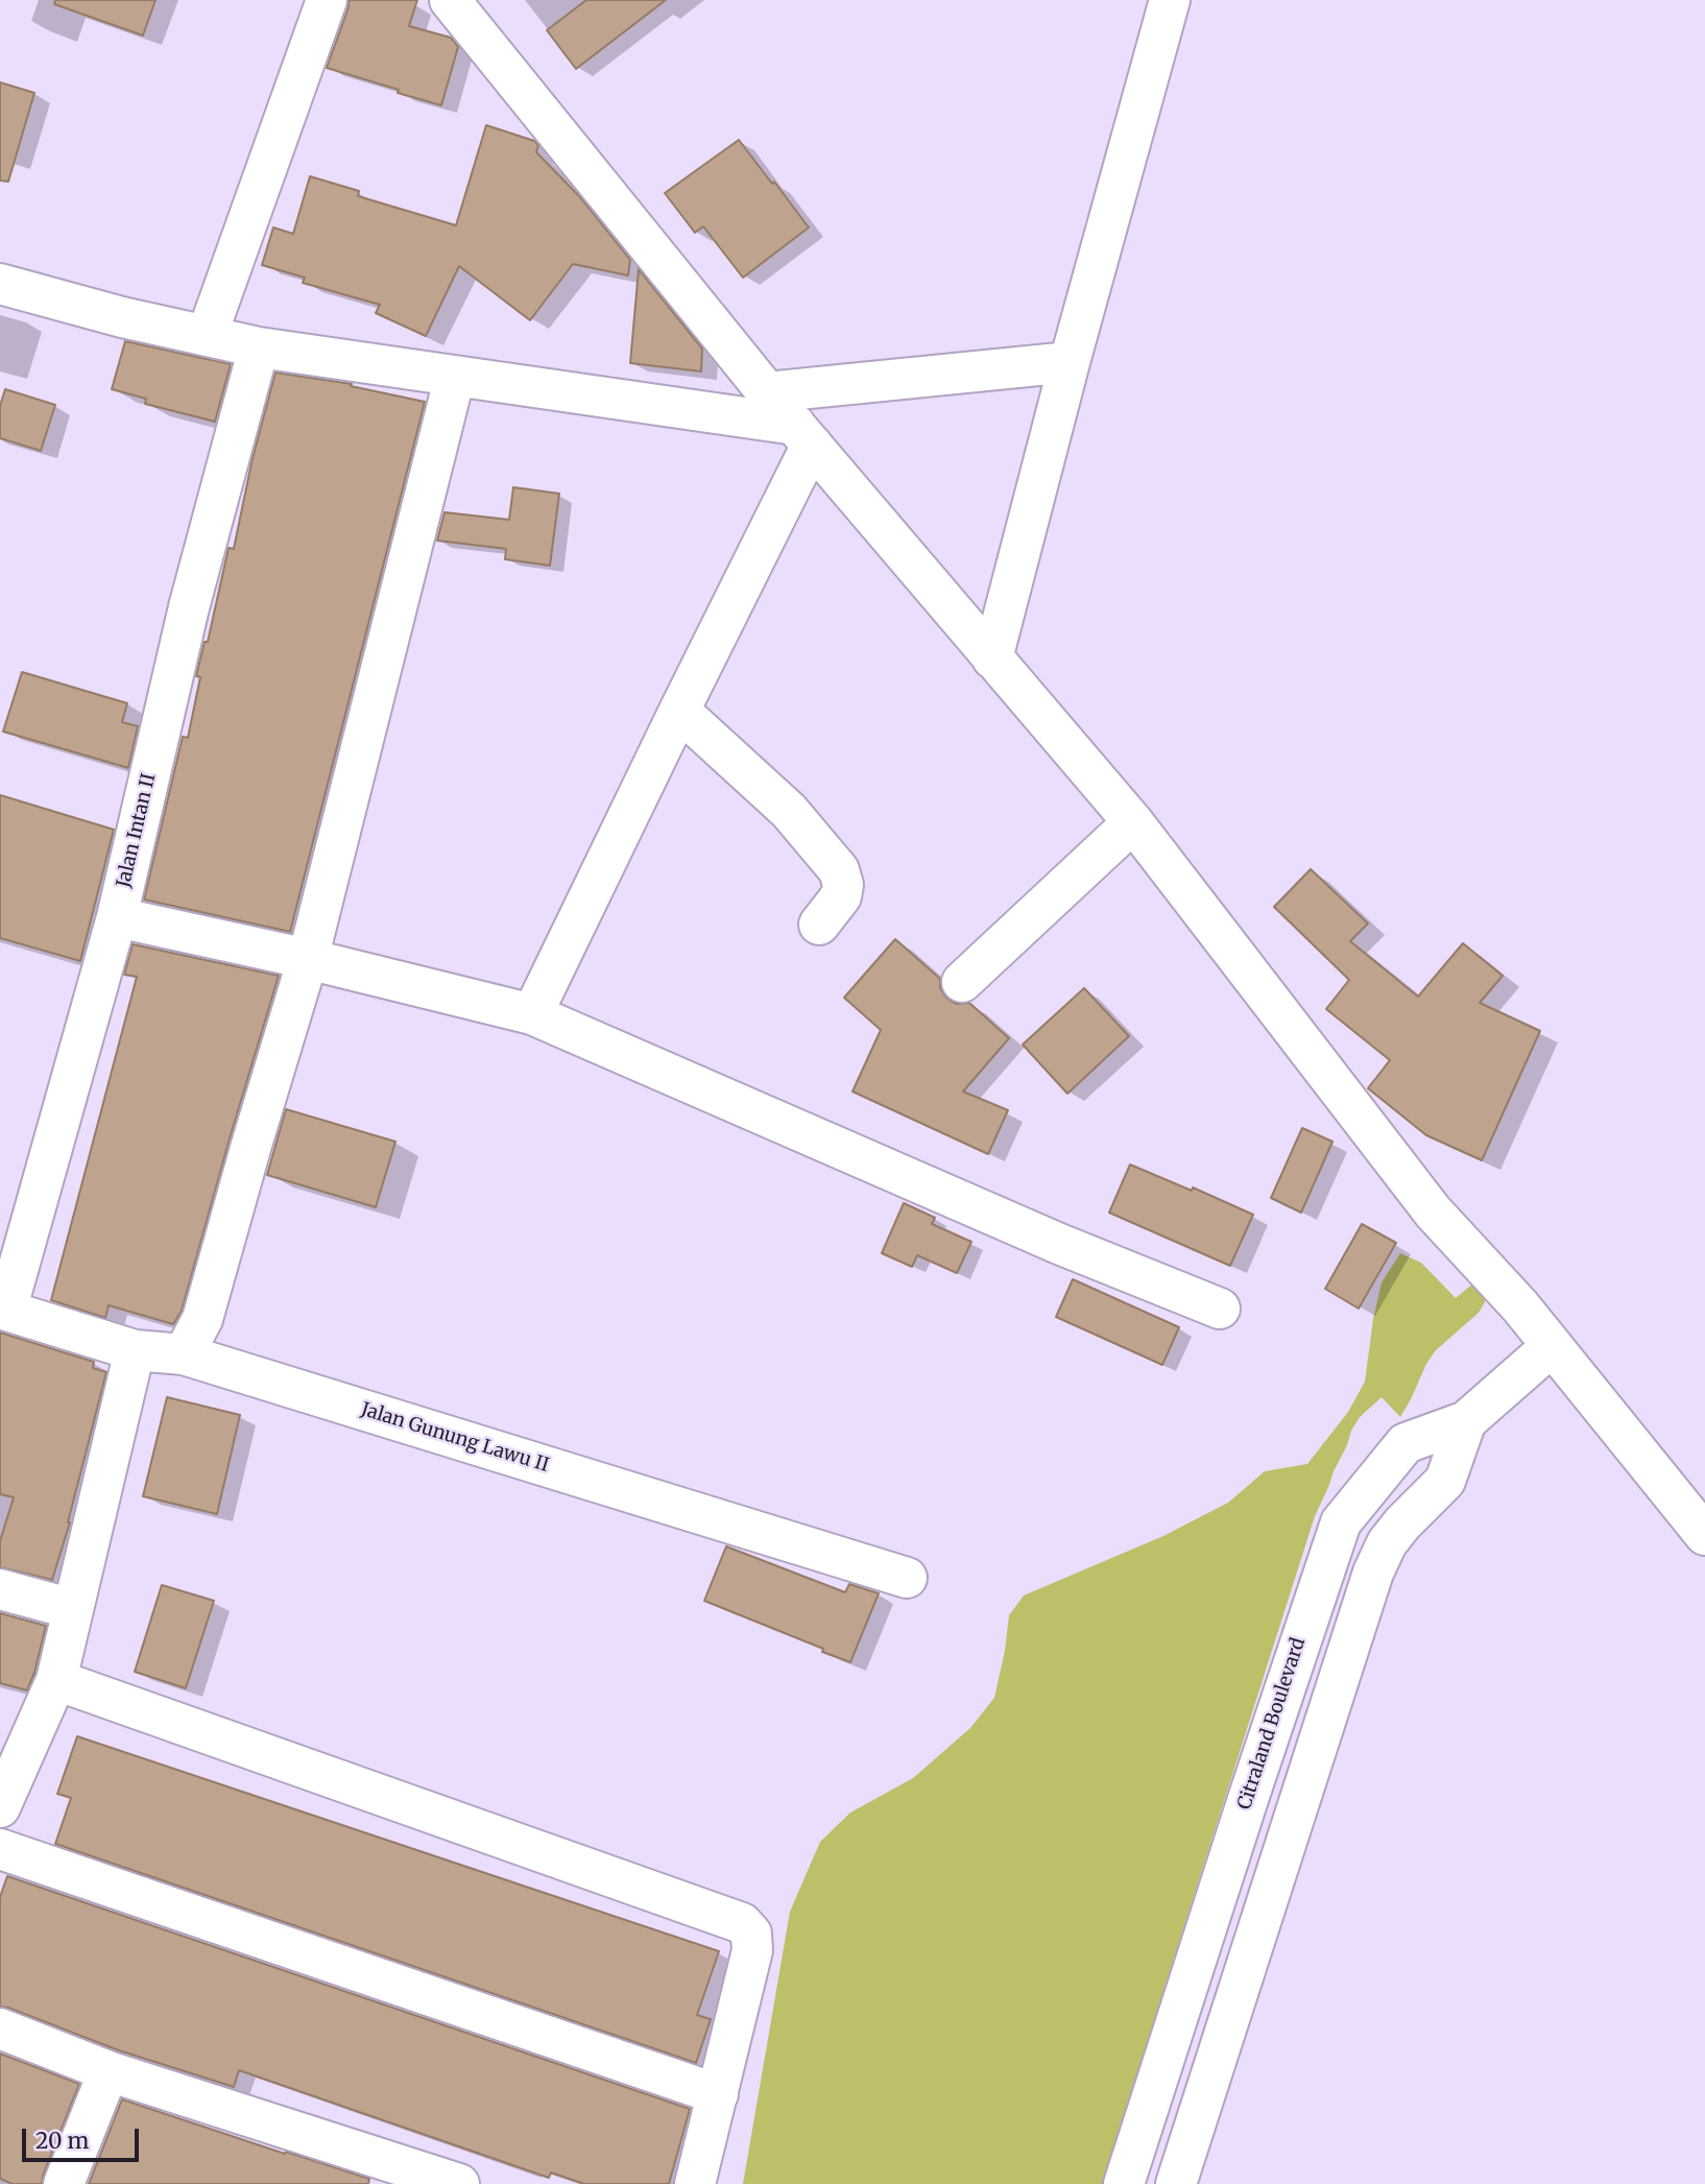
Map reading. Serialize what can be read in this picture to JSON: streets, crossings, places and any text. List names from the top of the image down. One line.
{"streets":{"street":["Jalan Intan II","Jalan Gunung Lawu II","Citraland Boulevard"]},"crossings":[["Jalan Intan II","Jalan Gunung Lawu II"]],"scale_bar":"20 m"}
